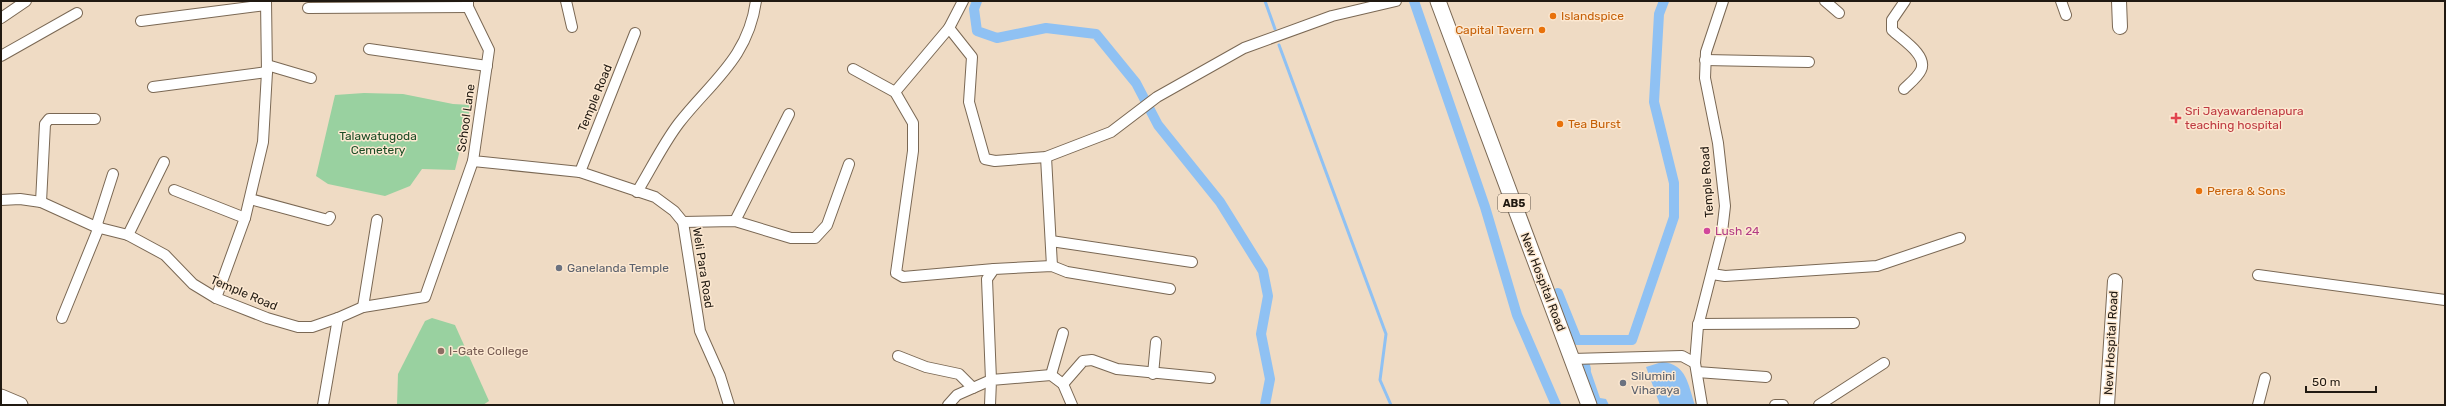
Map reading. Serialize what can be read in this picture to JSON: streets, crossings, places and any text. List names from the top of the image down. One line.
{"streets":{"main road":["AB5","New Hospital Road"],"street":["Temple Road","School Lane","Weli Para Road"]},"crossings":[["Temple Road","School Lane"],["Temple Road","Weli Para Road"],["School Lane","Weli Para Road"]],"parks":["Talawatugoda Cemetery"],"places":{"other":["Islandspice","Capital Tavern","Tea Burst","Perera & Sons","Lush 24","Ganelanda Temple","I-Gate College","Silumini Viharaya"],"health":["Sri Jayawardenapura teaching hospital"]},"scale_bar":"50 m"}
